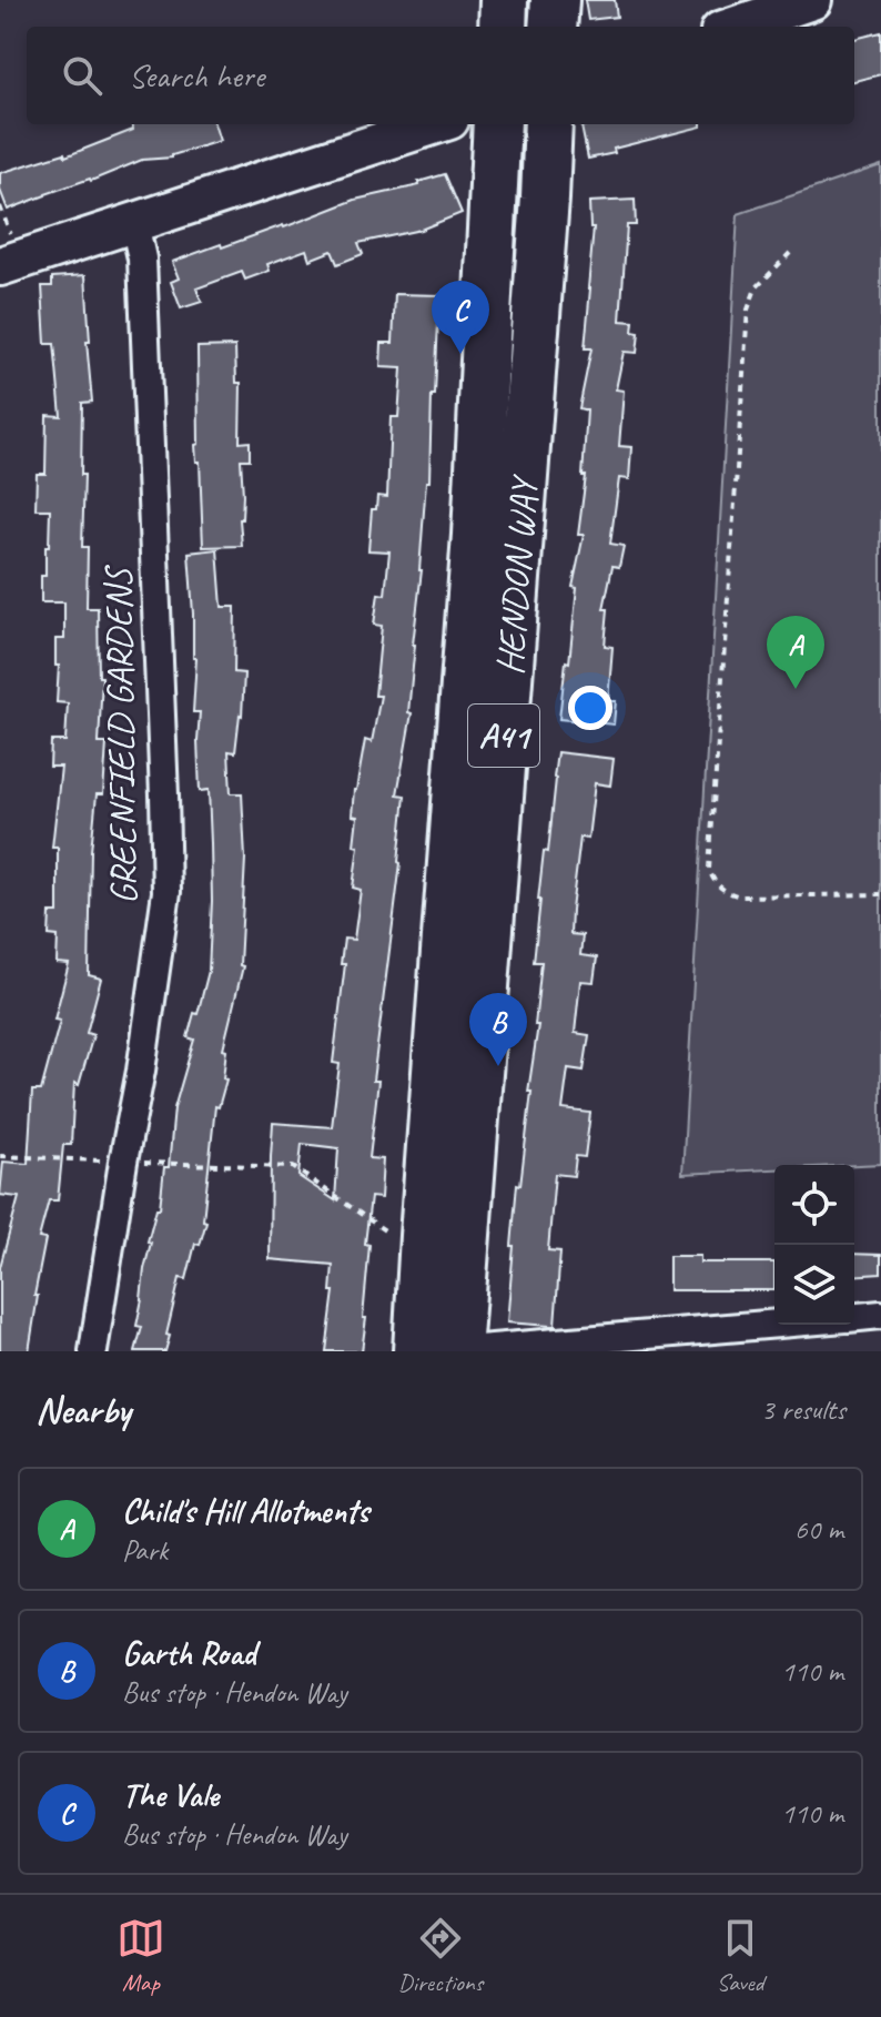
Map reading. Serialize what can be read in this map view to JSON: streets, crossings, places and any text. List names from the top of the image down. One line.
{"streets":{"highway":["HENDON WAY","A41"],"street":["GREENFIELD GARDENS"]},"page":{"search":"Search here","pins":["C","A","B"],"heading":["Nearby","3 results"],"list":[{"mark":"A","name":"Child's Hill Allotments","note":"Park","value":"60 m"},{"mark":"B","name":"Garth Road","note":"Bus stop · Hendon Way","value":"110 m"},{"mark":"C","name":"The Vale","note":"Bus stop · Hendon Way","value":"110 m"}],"nav":["Map","Directions","Saved"]}}
